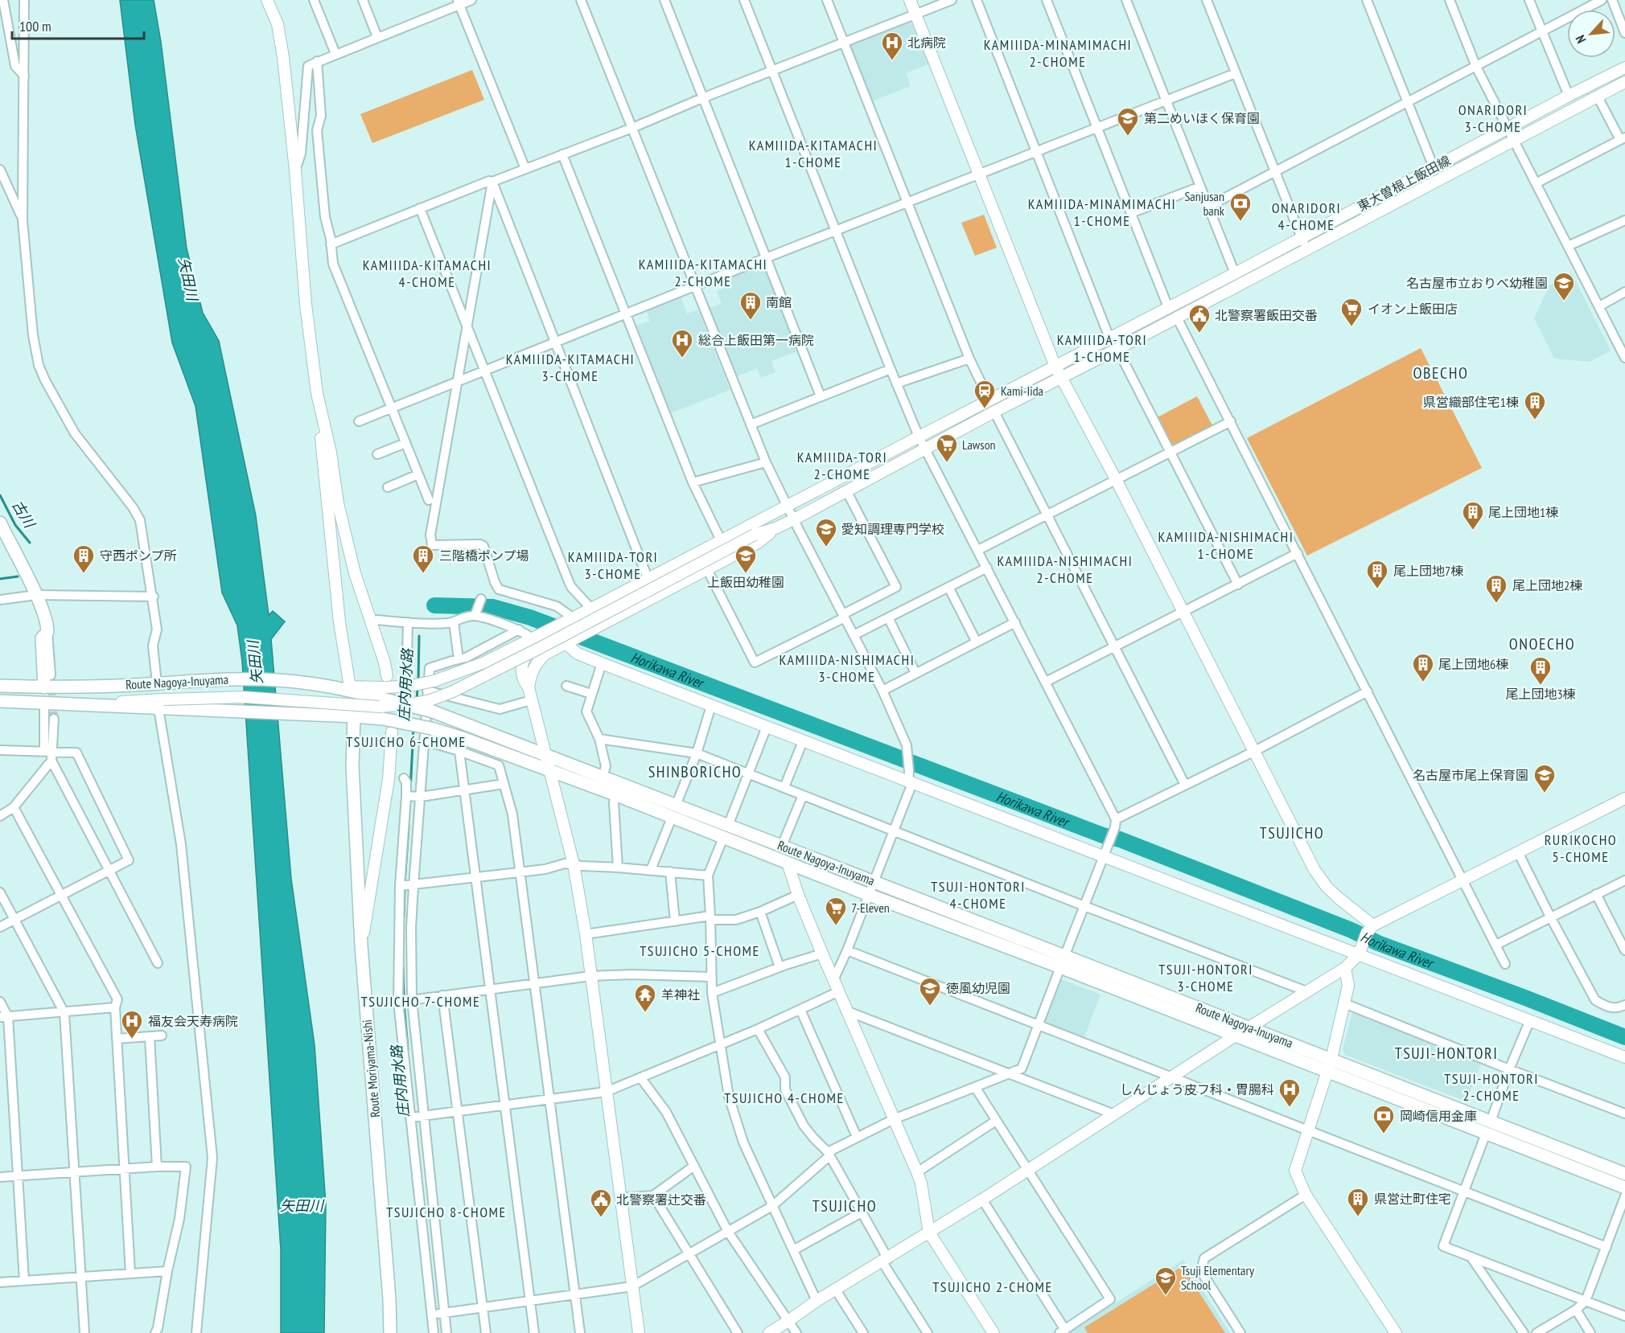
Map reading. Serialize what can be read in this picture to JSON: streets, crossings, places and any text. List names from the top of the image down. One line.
{"streets":{"main road":["Route Nagoya-Inuyama","Route Moriyama-Nishi"],"street":["東大曽根上飯田線"]},"crossings":[["東大曽根上飯田線","Route Nagoya-Inuyama"],["Route Nagoya-Inuyama","Route Moriyama-Nishi"]],"districts":["KAMIIIDA-MINAMIMACHI 2-CHOME","ONARIDORI 3-CHOME","KAMIIIDA-KITAMACHI 1-CHOME","KAMIIIDA-MINAMIMACHI 1-CHOME","ONARIDORI 4-CHOME","KAMIIIDA-KITAMACHI 2-CHOME","KAMIIIDA-KITAMACHI 4-CHOME","KAMIIIDA-TORI 1-CHOME","KAMIIIDA-KITAMACHI 3-CHOME","OBECHO","KAMIIIDA-TORI 2-CHOME","KAMIIIDA-NISHIMACHI 1-CHOME","KAMIIIDA-TORI 3-CHOME","KAMIIIDA-NISHIMACHI 2-CHOME","ONOECHO","KAMIIIDA-NISHIMACHI 3-CHOME","TSUJICHO 6-CHOME","SHINBORICHO","TSUJICHO","RURIKOCHO 5-CHOME","TSUJI-HONTORI 4-CHOME","TSUJICHO 5-CHOME","TSUJI-HONTORI 3-CHOME","TSUJICHO 7-CHOME","TSUJI-HONTORI","TSUJI-HONTORI 2-CHOME","TSUJICHO 4-CHOME","TSUJICHO","TSUJICHO 8-CHOME","TSUJICHO 2-CHOME"],"water":["矢田川","古川","Horikawa River","庄内用水路"],"places":{"hospital":["北病院","総合上飯田第一病院","福友会天寿病院","しんじょう皮フ科・胃腸科"],"school or university":["第二めいほく保育園","名古屋市立おりべ幼稚園","愛知調理専門学校","上飯田幼稚園","名古屋市尾上保育園","徳風幼児園","Tsuji Elementary School"],"bank":["Sanjusan bank","岡崎信用金庫"],"building":["南館","県営織部住宅1棟","尾上団地1棟","守西ポンプ所","三階橋ポンプ場","尾上団地7棟","尾上団地2棟","尾上団地6棟","尾上団地3棟","県営辻町住宅"],"supermarket":["イオン上飯田店","Lawson","7-Eleven"],"public building":["北警察署飯田交番","北警察署辻交番"],"station":["Kami-Iida"],"temple":["羊神社"]},"scale_bar":"100 m","north":"bottom left"}
